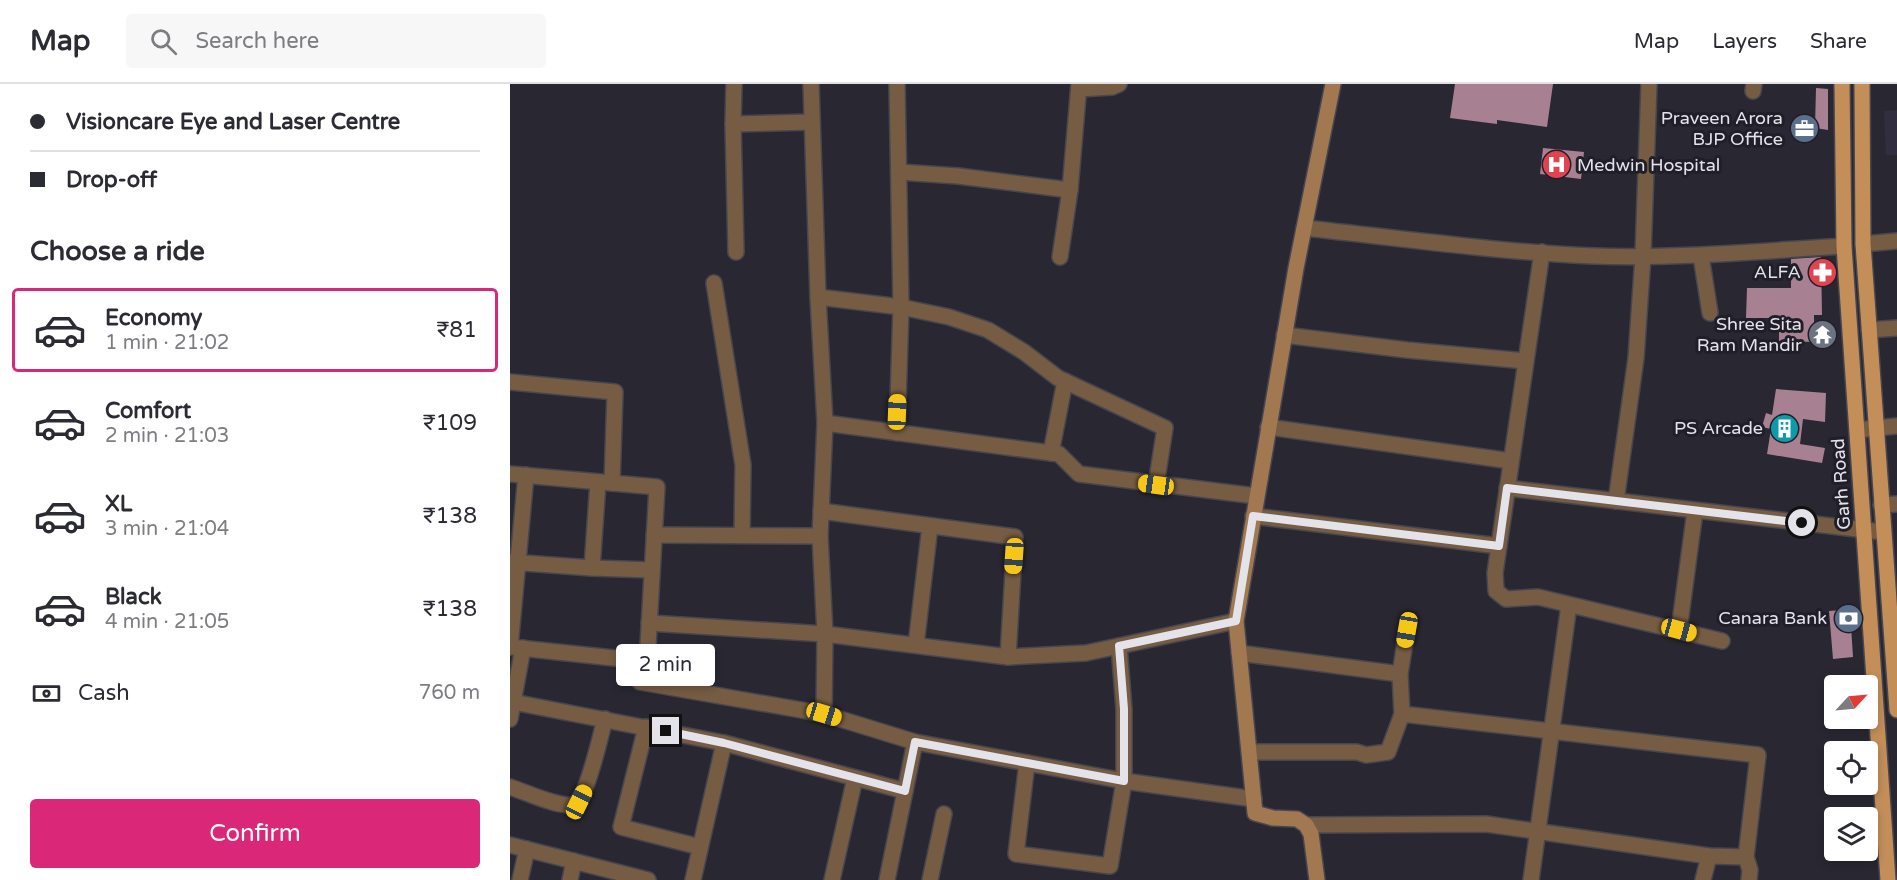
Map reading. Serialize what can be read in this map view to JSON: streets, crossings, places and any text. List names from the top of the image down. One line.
{"streets":{"main road":["Garh Road"]},"places":{"office":["Praveen Arora BJP Office"],"hospital":["Medwin Hospital"],"pharmacy":["ALFA"],"temple":["Shree Sita Ram Mandir"],"building":["PS Arcade"],"bank":["Canara Bank"]},"north":"top right","page":{"header":"Map","search":"Search here","nav":["Map","Layers","Share"],"banner":["Visioncare Eye and Laser Centre","Drop-off"],"heading":"Choose a ride","list":[{"name":"Economy","note":"1 min · 21:02","value":"₹81"},{"name":"Comfort","note":"2 min · 21:03","value":"₹109"},{"name":"XL","note":"3 min · 21:04","value":"₹138"},{"name":"Black","note":"4 min · 21:05","value":"₹138"}],"bubble":"2 min","pay":["Cash","760 m"],"buttons":"Confirm"}}
